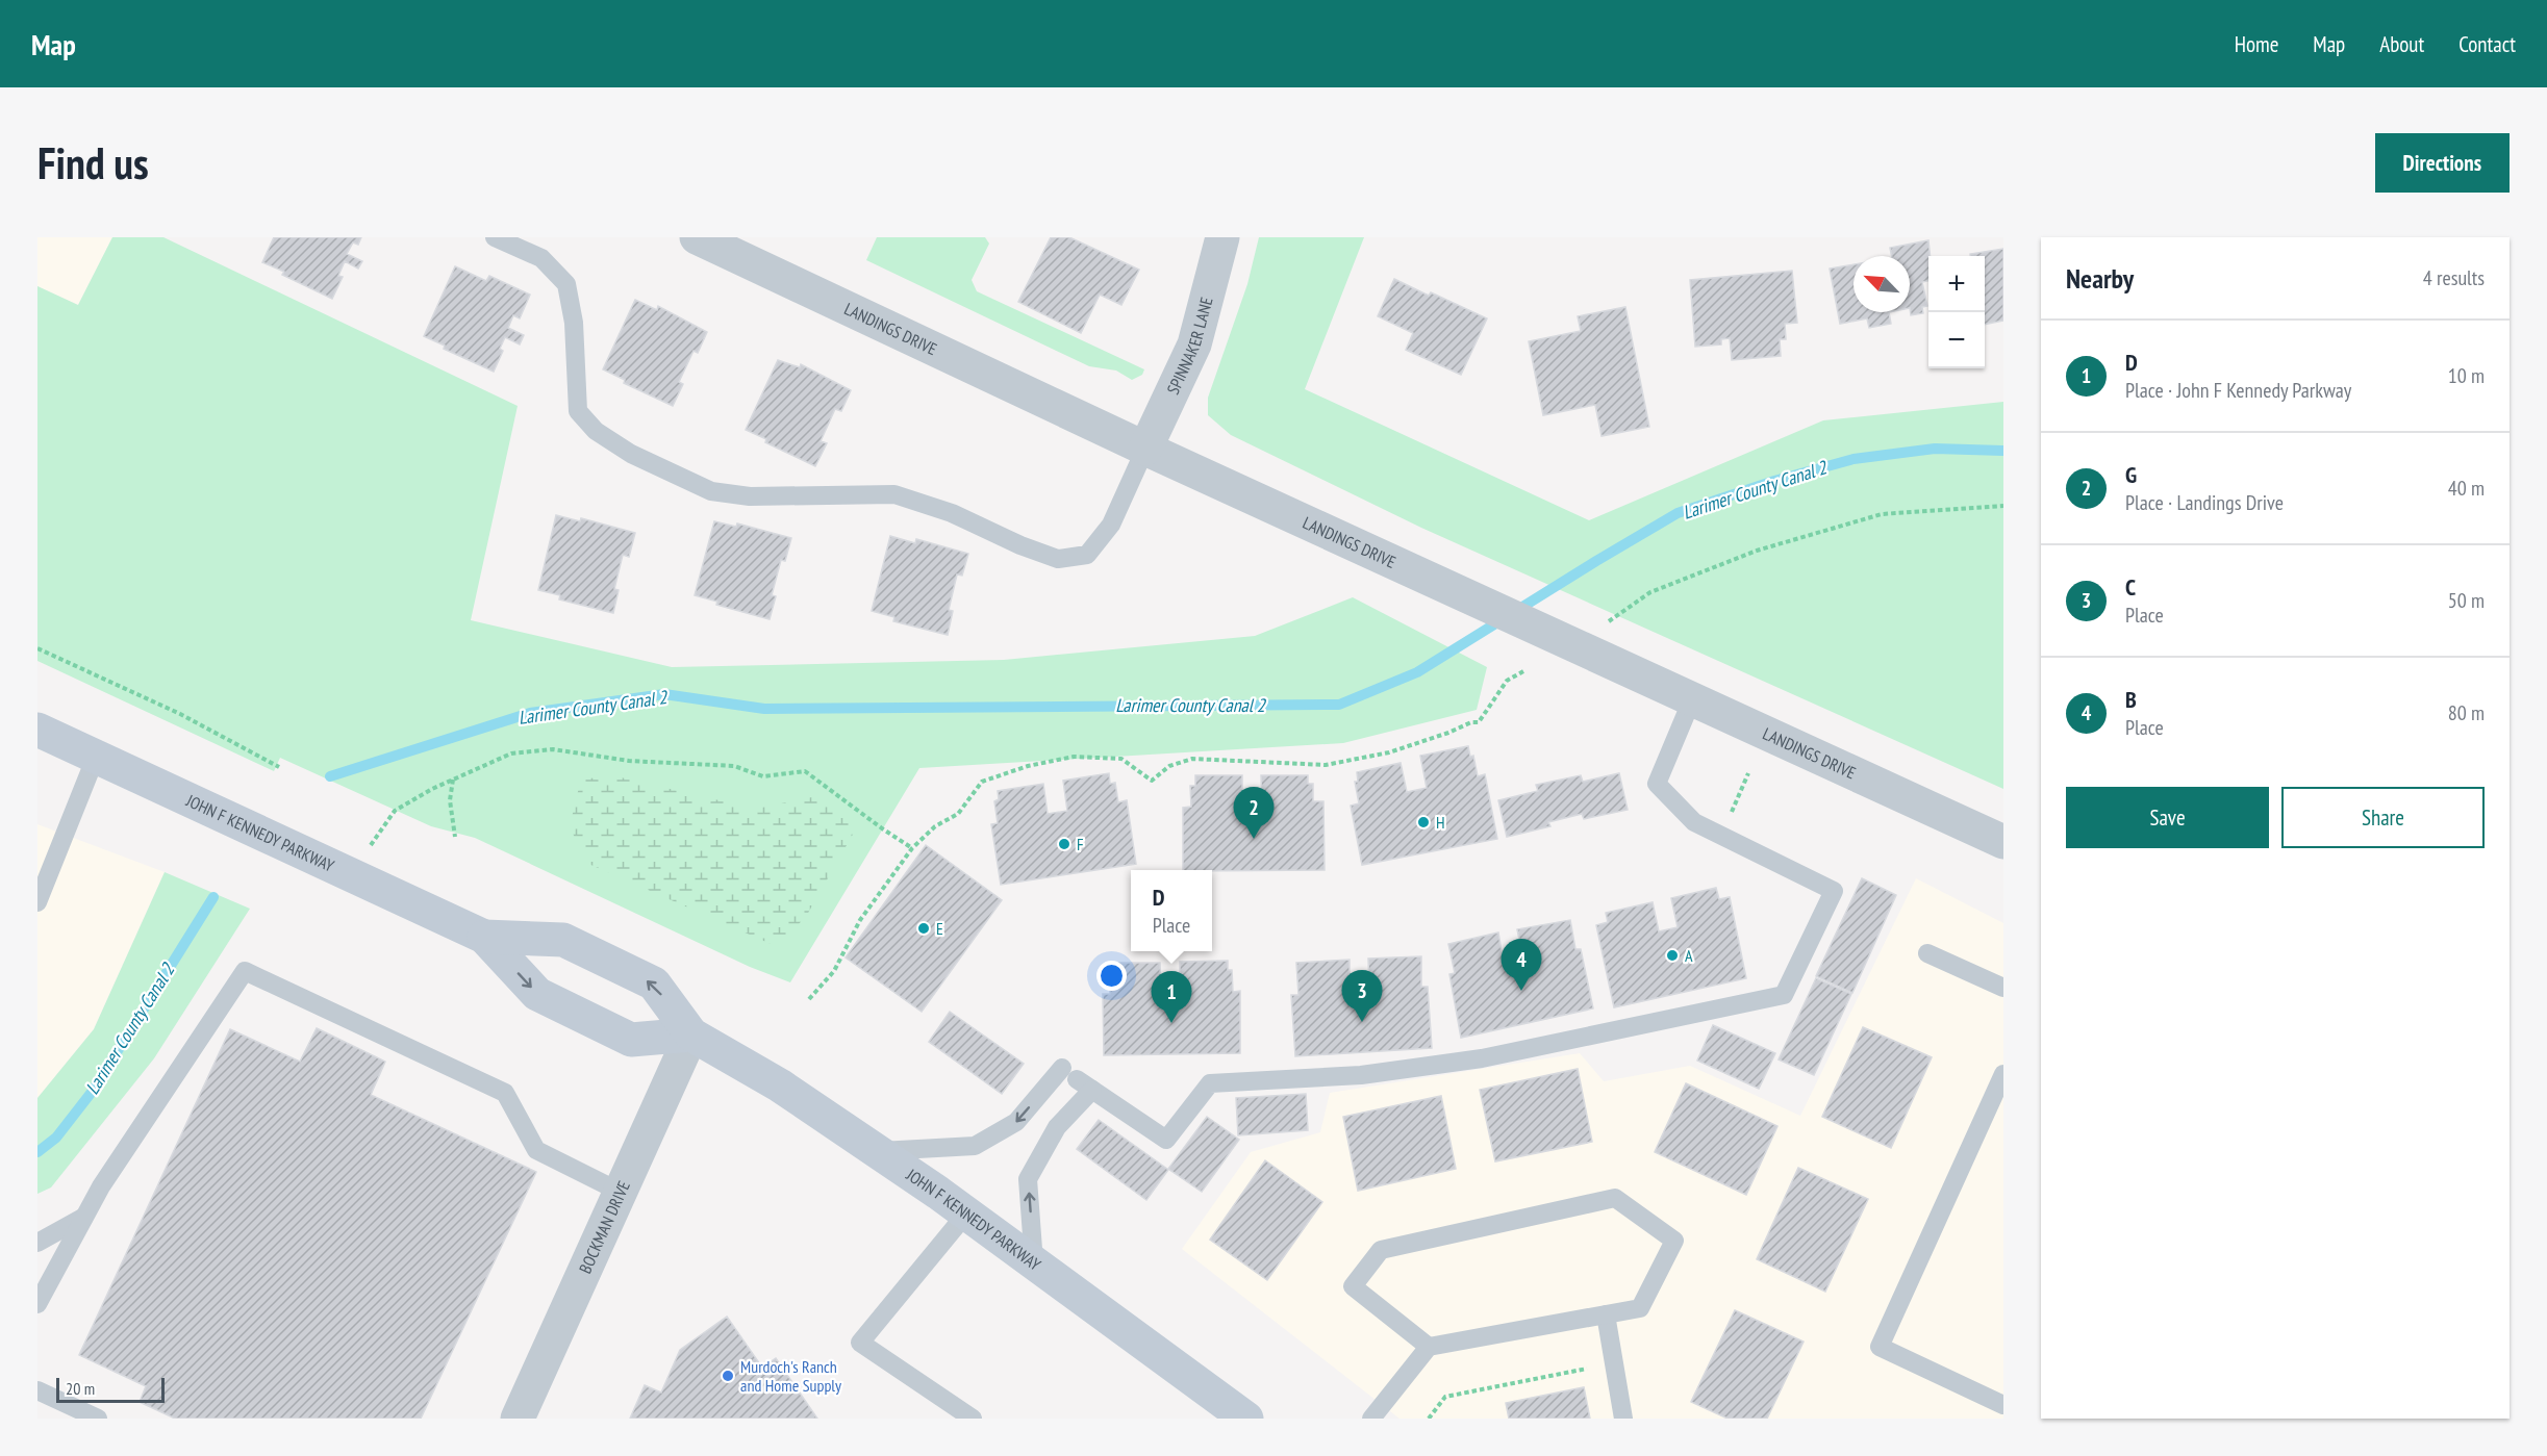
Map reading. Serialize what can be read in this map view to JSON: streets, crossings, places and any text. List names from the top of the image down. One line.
{"streets":{"street":["LANDINGS DRIVE","SPINNAKER LANE","JOHN F KENNEDY PARKWAY","BOCKMAN DRIVE"]},"crossings":[["LANDINGS DRIVE","SPINNAKER LANE"],["JOHN F KENNEDY PARKWAY","BOCKMAN DRIVE"]],"water":["Larimer County Canal 2"],"places":["H","F","E","A","Murdoch's Ranch and Home Supply"],"scale_bar":"20 m","north":"top left","page":{"header":"Map","nav":["Home","Map","About","Contact"],"buttons":["Directions",["Save","Share"]],"title":"Find us","heading":["Nearby","4 results"],"map_buttons":["+","−"],"list":[{"mark":"1","name":"D","note":"Place · John F Kennedy Parkway","value":"10 m"},{"mark":"2","name":"G","note":"Place · Landings Drive","value":"40 m"},{"mark":"3","name":"C","note":"Place","value":"50 m"},{"mark":"4","name":"B","note":"Place","value":"80 m"}],"pins":["2","4","3","1"],"popup":["D","Place"],"scale":"20 m"}}
